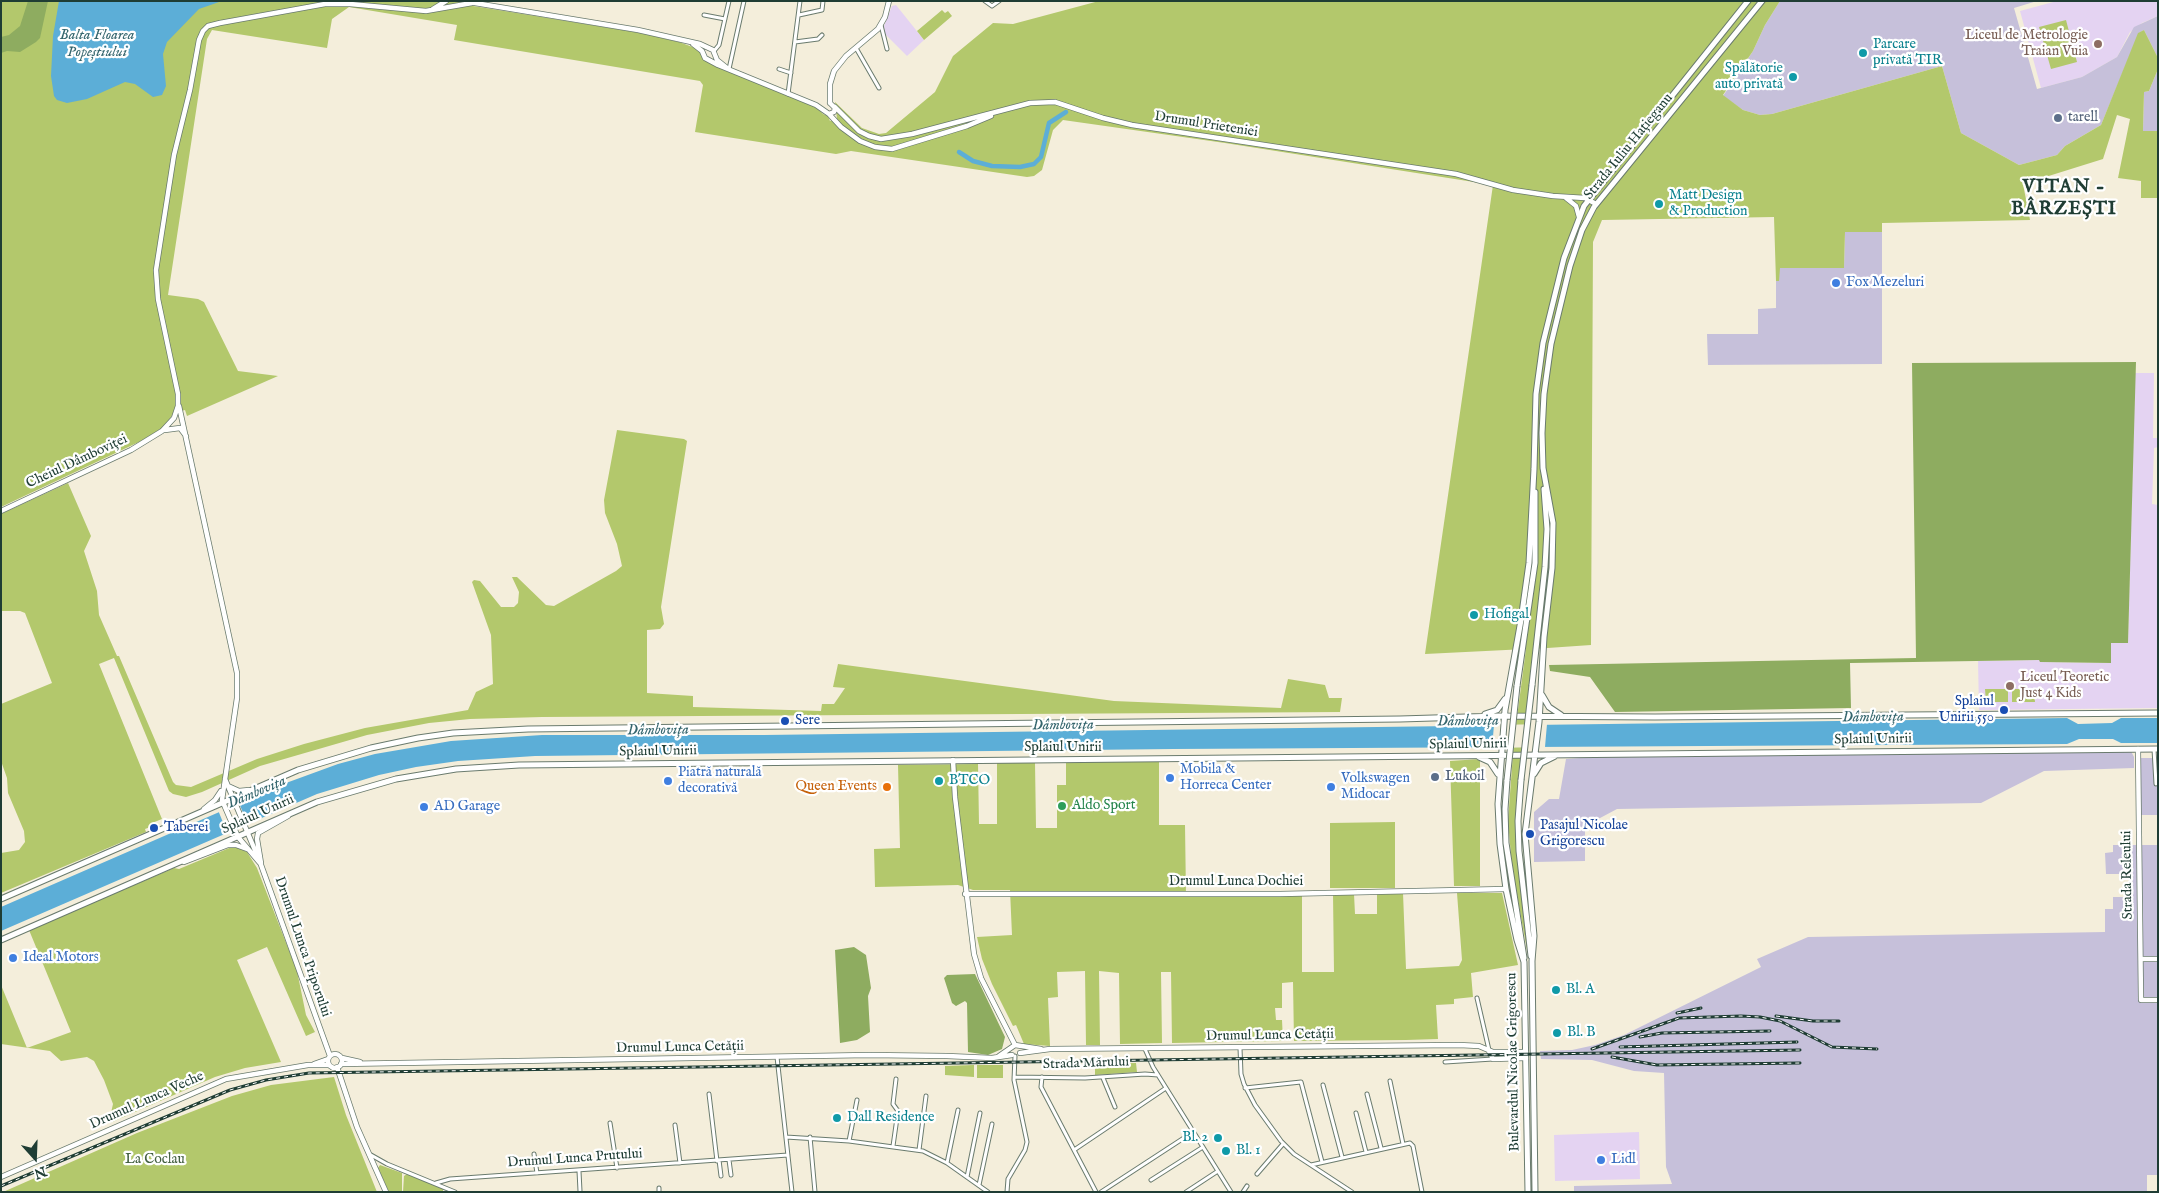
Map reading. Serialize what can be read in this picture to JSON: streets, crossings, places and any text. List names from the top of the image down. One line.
{"streets":{"main road":["Strada Iuliu Hațieganu","Splaiul Unirii","Bulevardul Nicolae Grigorescu"],"street":["Drumul Prieteniei","Cheiul Dâmboviței","Strada Releului","Drumul Lunca Dochiei","Drumul Lunca Priporului","Drumul Lunca Cetății","Strada Mărului","Drumul Lunca Veche","Drumul Lunca Prutului"]},"crossings":[["Drumul Prieteniei","Strada Iuliu Hațieganu"],["Strada Iuliu Hațieganu","Splaiul Unirii"],["Strada Iuliu Hațieganu","Bulevardul Nicolae Grigorescu"],["Splaiul Unirii","Strada Releului"],["Splaiul Unirii","Bulevardul Nicolae Grigorescu"],["Drumul Lunca Dochiei","Bulevardul Nicolae Grigorescu"],["Drumul Lunca Priporului","Drumul Lunca Cetății"],["Drumul Lunca Priporului","Drumul Lunca Veche"],["Drumul Lunca Cetății","Bulevardul Nicolae Grigorescu"],["Drumul Lunca Cetății","Strada Mărului"],["Drumul Lunca Cetății","Drumul Lunca Veche"]],"districts":["VITAN - BÂRZEȘTI"],"water":["Balta Floarea Popeștiului","Dâmbovița"],"parks":["La Coclau"],"places":["Liceul de Metrologie Traian Vuia","Parcare privată TIR","Spălătorie auto privată","tarell","Matt Design & Production","Fox Mezeluri","Hofigal","Liceul Teoretic Just 4 Kids","Splaiul Unirii 550","Sere","Lukoil","Mobila & Horreca Center","Piatră naturală decorativă","BTCO","Queen Events","Volkswagen Midocar","Aldo Sport","AD Garage","Taberei","Pasajul Nicolae Grigorescu","Ideal Motors","Bl. A","Bl. B","Dall Residence","Bl. 2","Bl. 1","Lidl"],"north":"bottom"}
